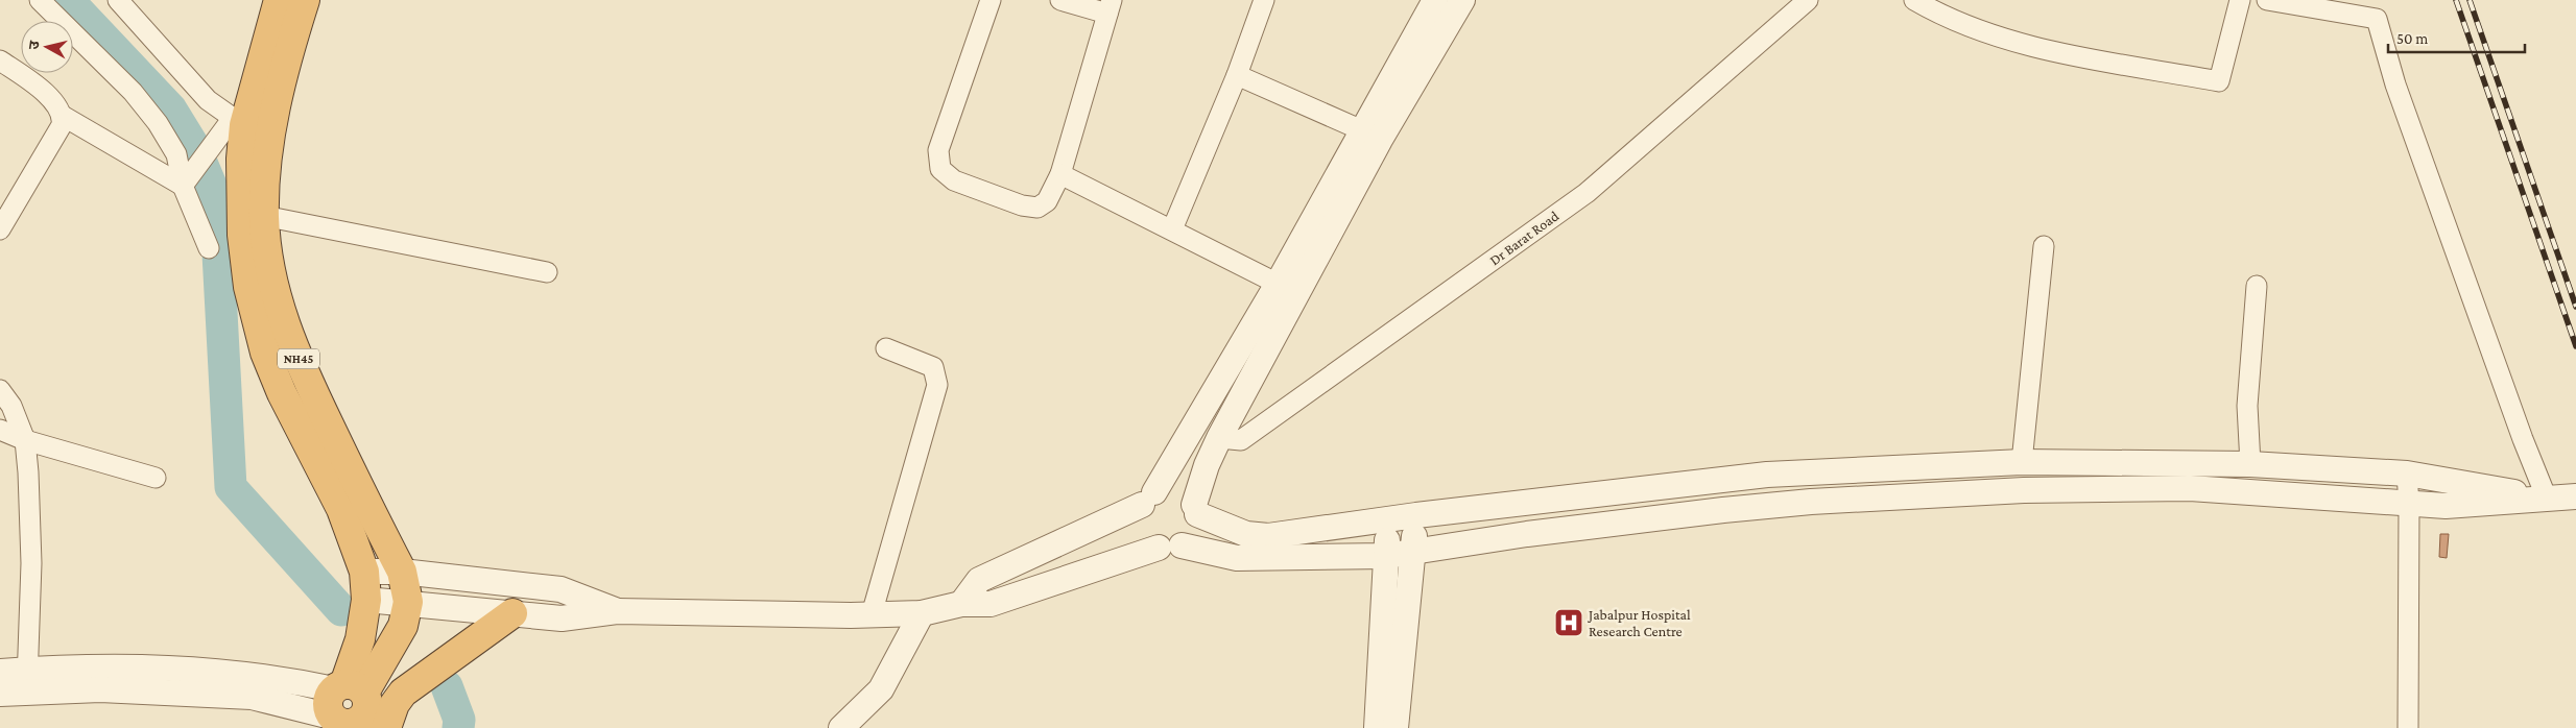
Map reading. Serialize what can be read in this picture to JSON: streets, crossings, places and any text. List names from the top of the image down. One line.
{"streets":{"highway":["NH45"],"street":["Dr Barat Road"]},"places":{"hospital":["Jabalpur Hospital Research Centre"]},"scale_bar":"50 m","north":"left"}
